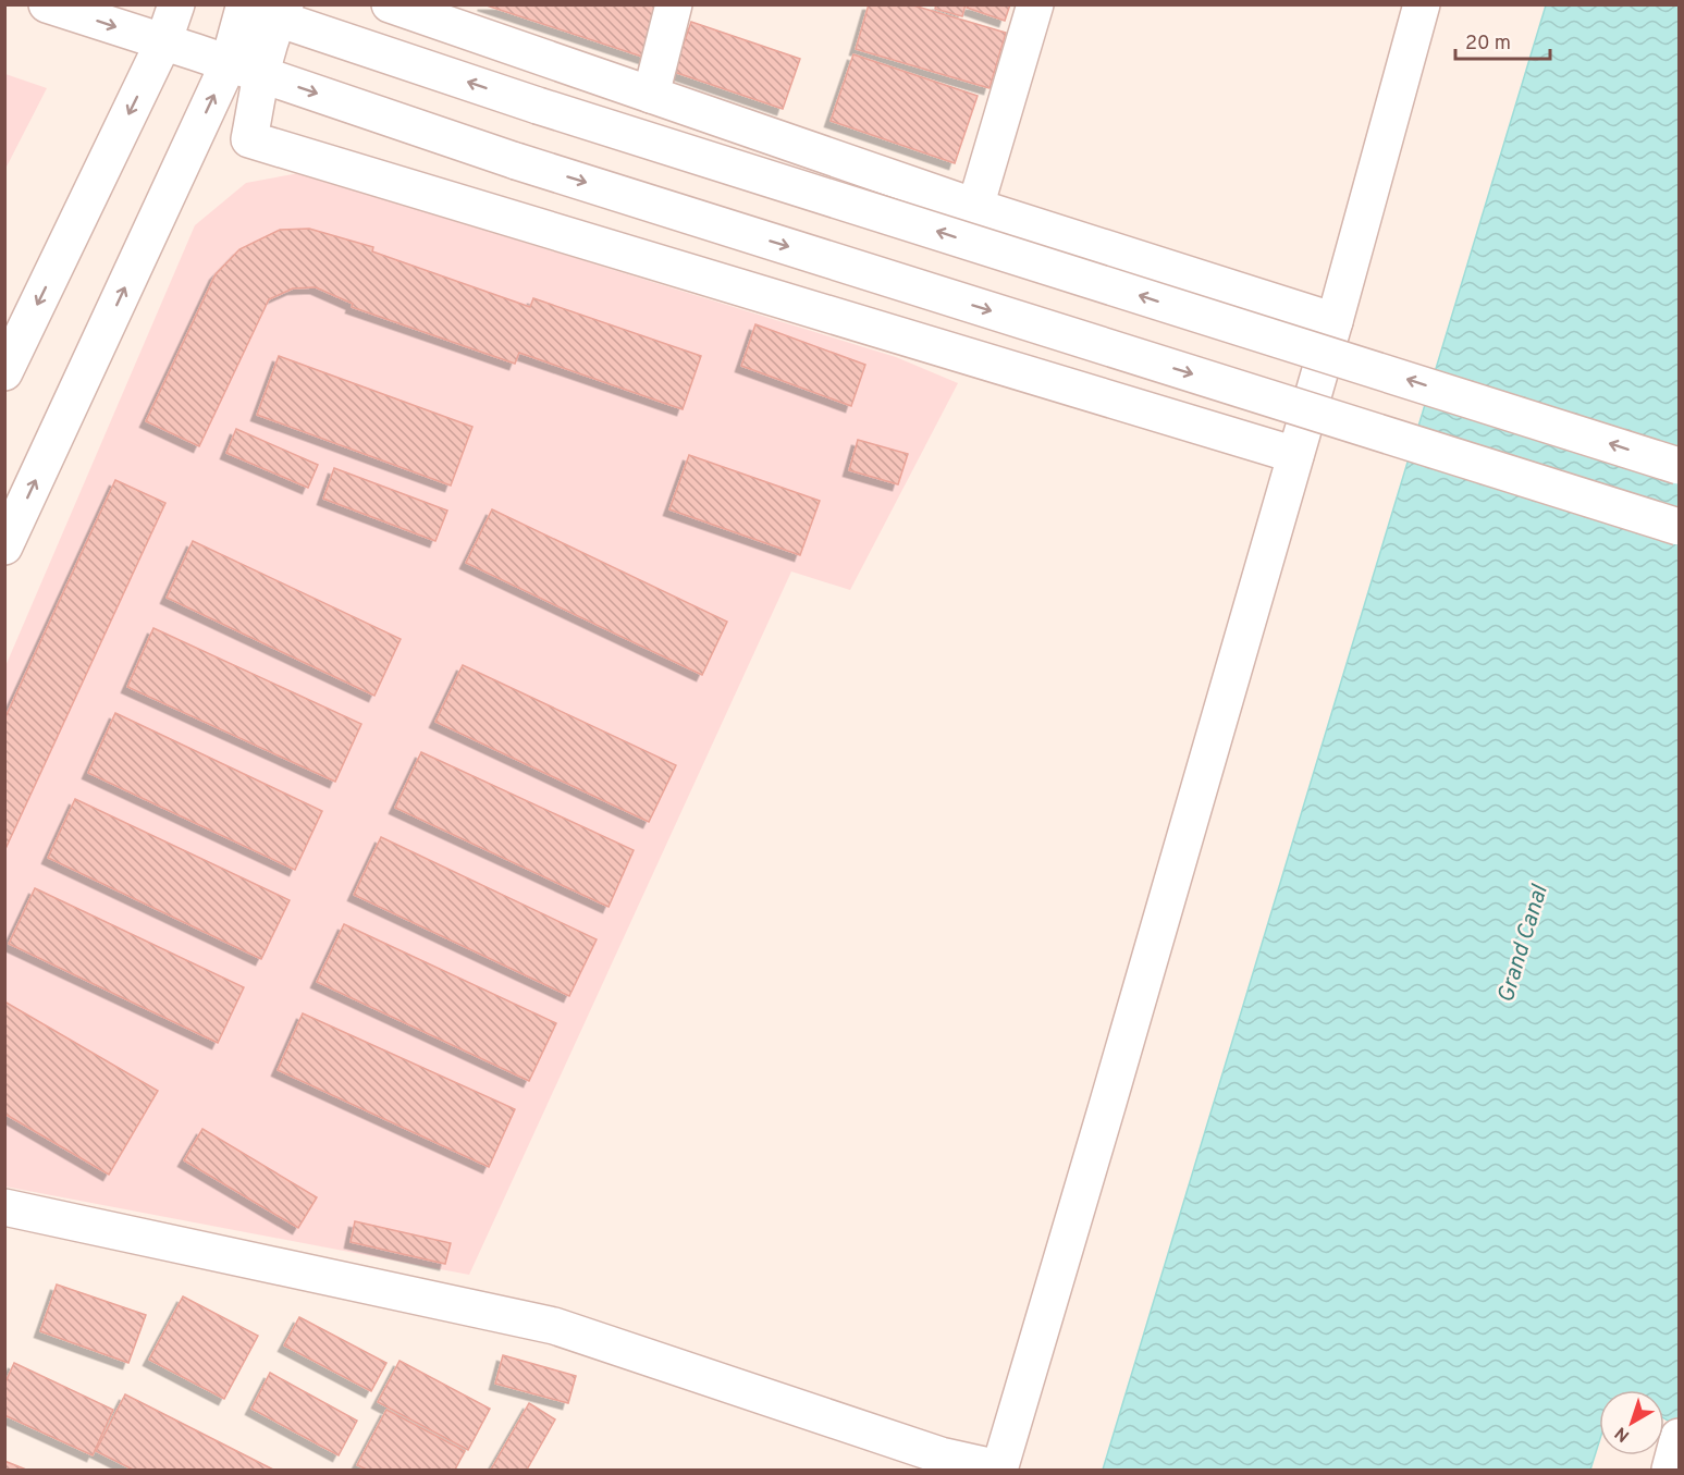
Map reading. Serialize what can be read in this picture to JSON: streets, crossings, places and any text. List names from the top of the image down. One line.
{"water":["Grand Canal"],"scale_bar":"20 m","north":"bottom left"}
